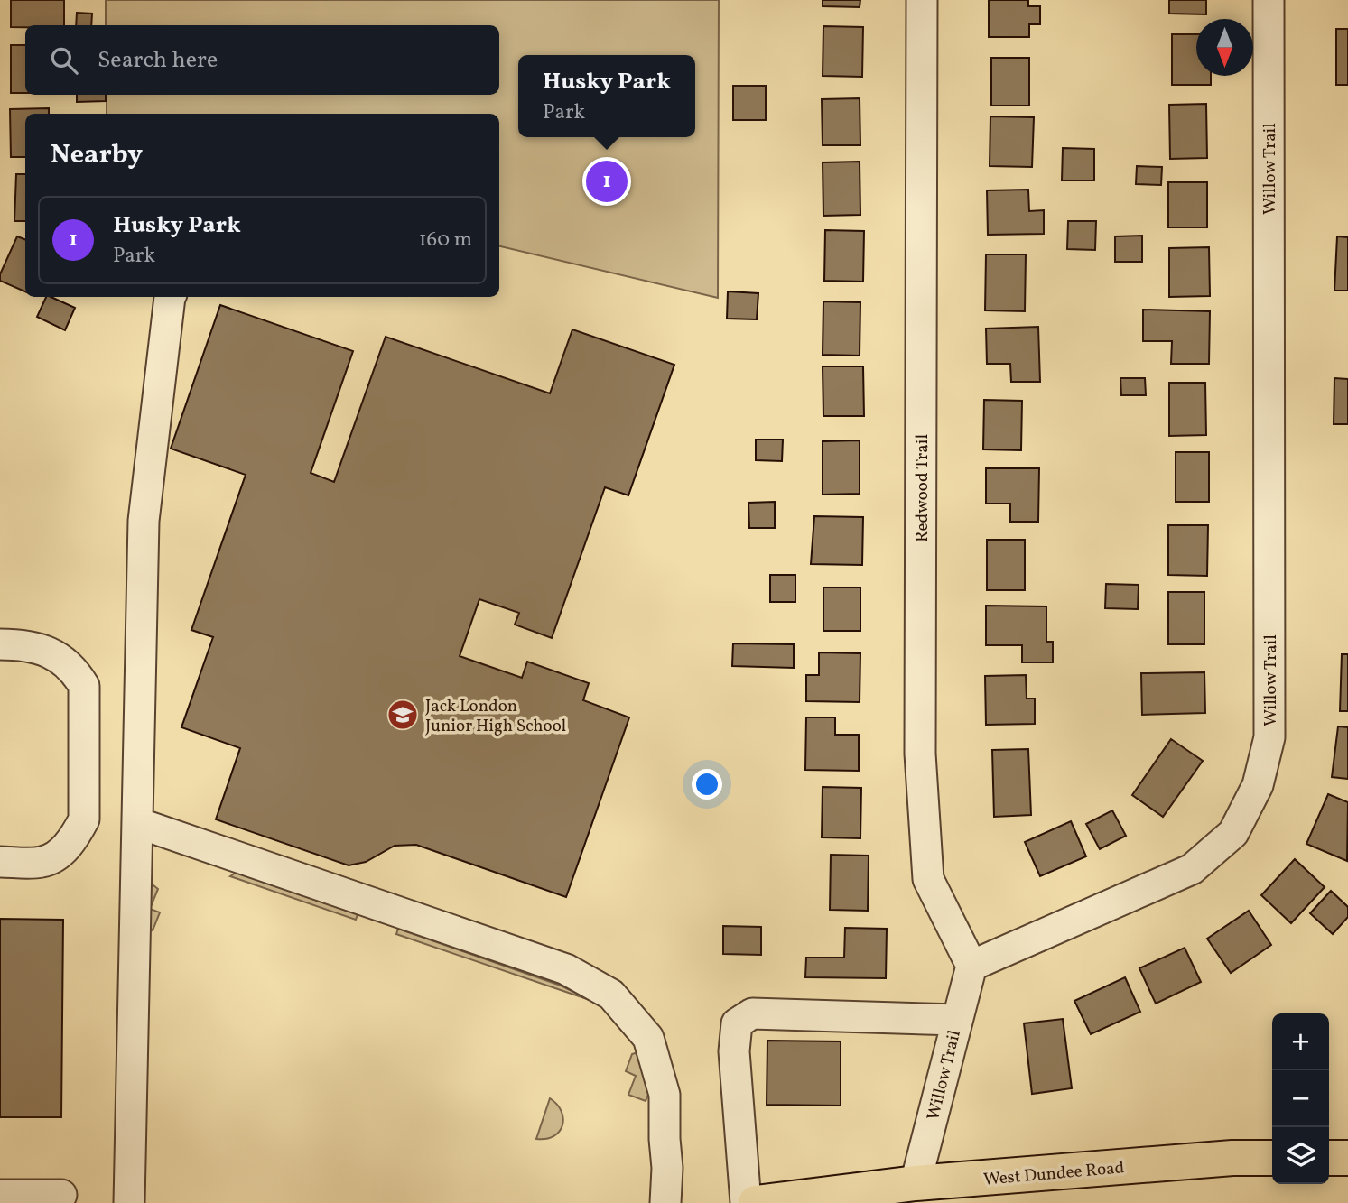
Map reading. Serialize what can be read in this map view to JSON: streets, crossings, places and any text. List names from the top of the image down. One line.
{"streets":{"main road":["West Dundee Road"],"street":["Willow Trail","Redwood Trail"]},"crossings":[["Willow Trail","Redwood Trail"],["Willow Trail","West Dundee Road"]],"places":{"school or university":["Jack London Junior High School"]},"north":"bottom","page":{"search":"Search here","popup":["Husky Park","Park"],"heading":"Nearby","pins":"1","list":[{"mark":"1","name":"Husky Park","note":"Park","value":"160 m"}],"map_buttons":["+","−"]}}
